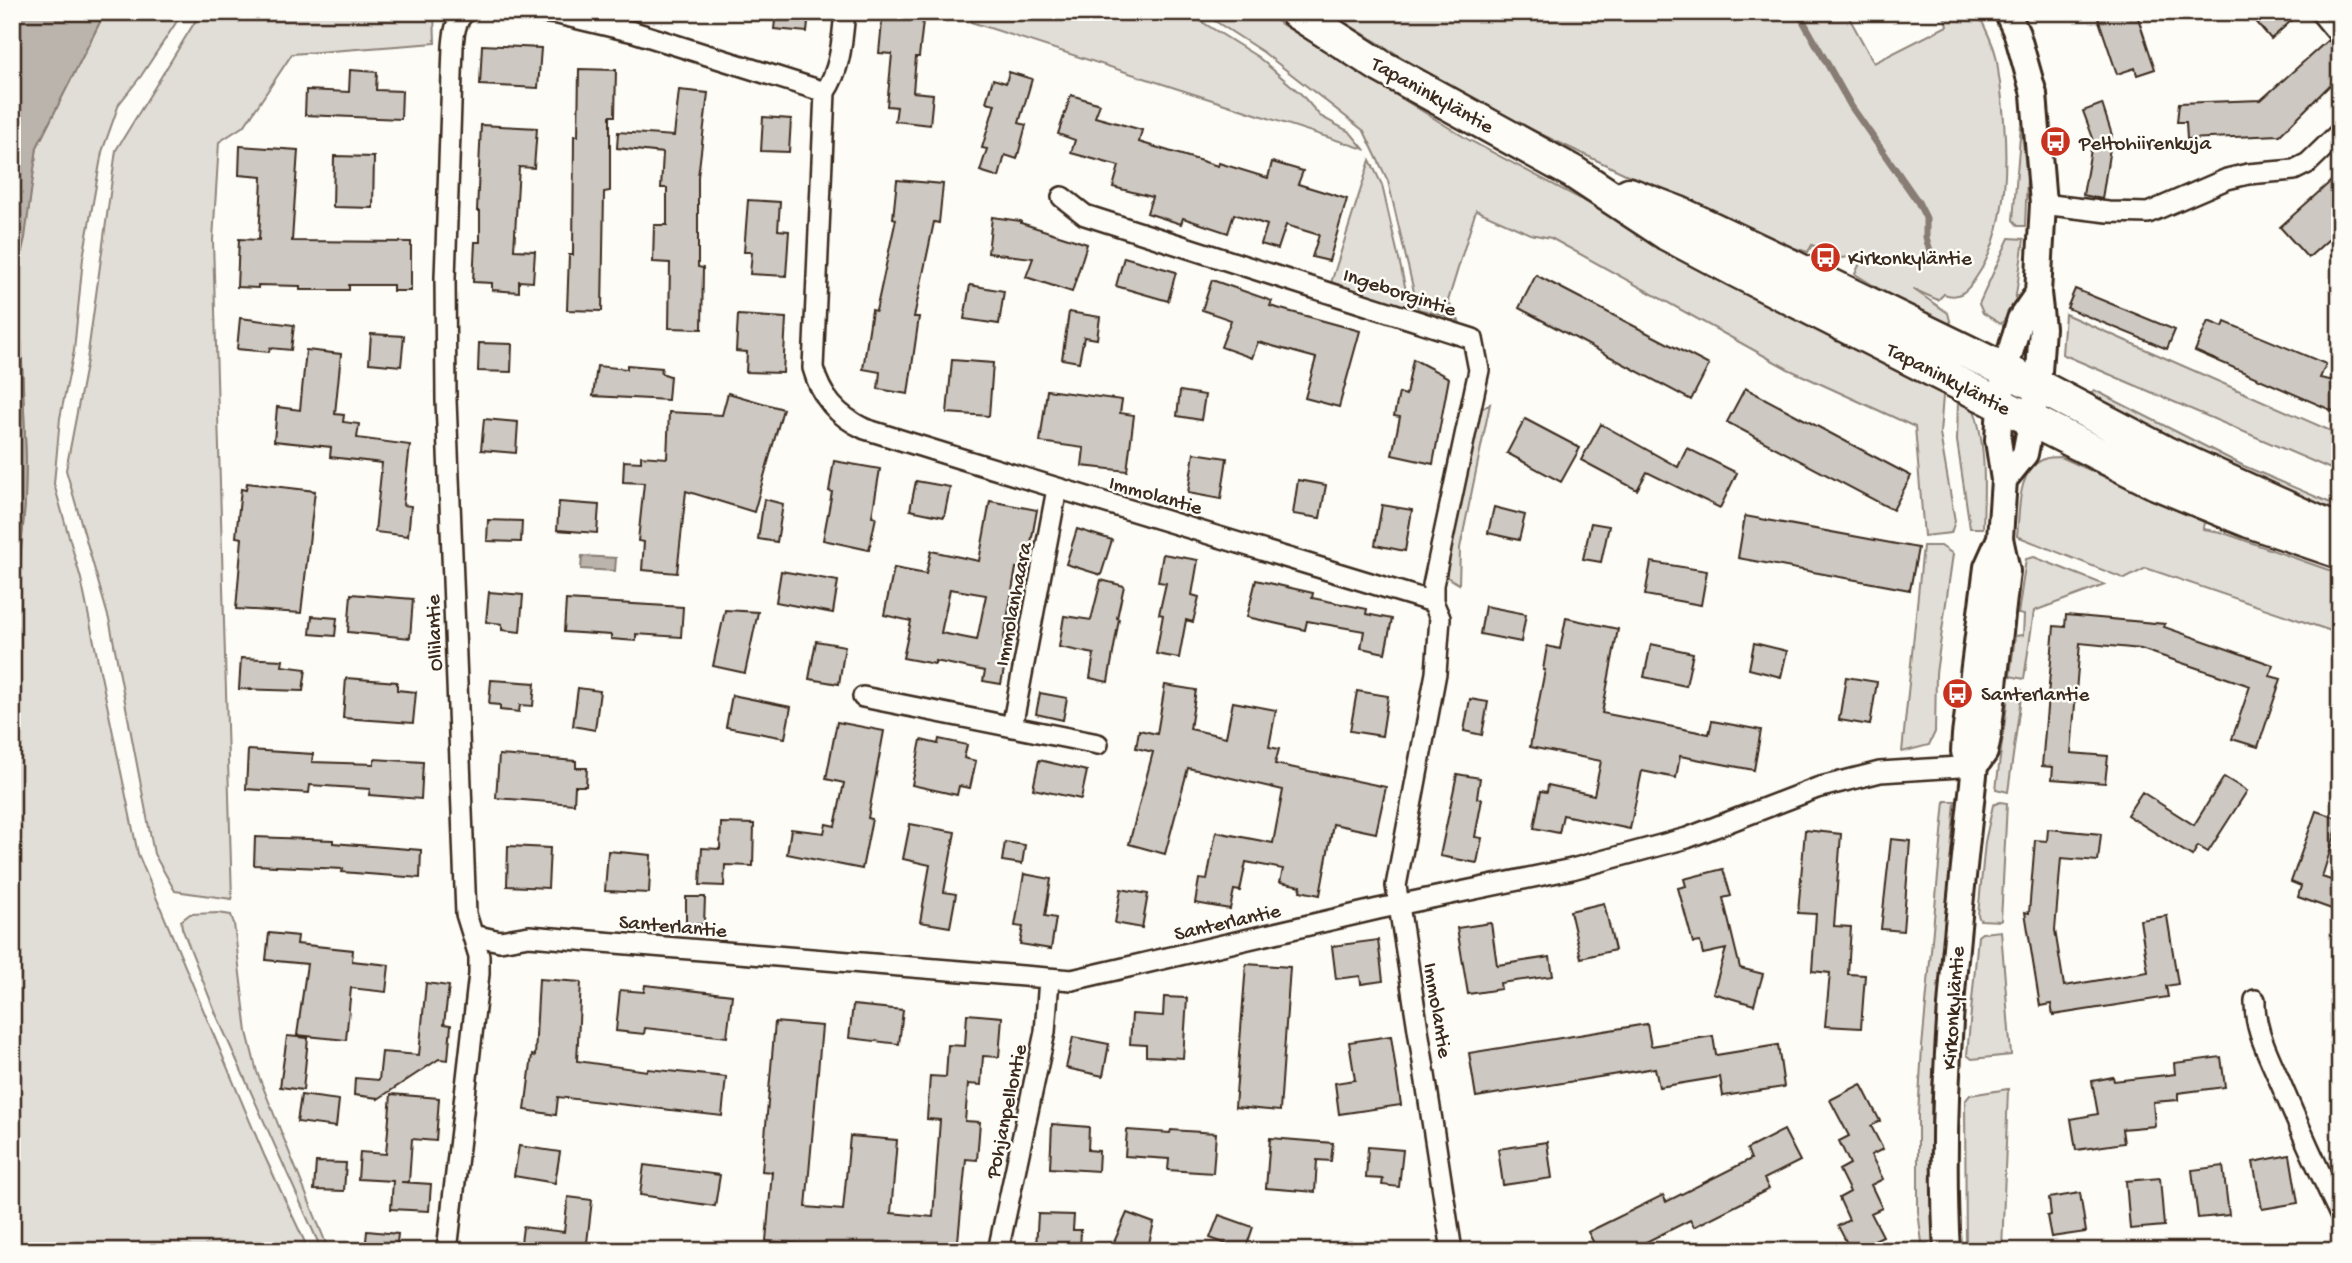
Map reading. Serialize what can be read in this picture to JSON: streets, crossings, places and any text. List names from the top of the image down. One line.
{"streets":{"main road":["Tapaninkyläntie"],"street":["Ingeborgintie","Immolantie","Immolanhaara","Ollilantie","Santerlantie","Kirkonkyläntie","Pohjanpellontie"]},"crossings":[["Tapaninkyläntie","Kirkonkyläntie"],["Ingeborgintie","Immolantie"],["Immolantie","Immolanhaara"],["Immolantie","Santerlantie"],["Ollilantie","Santerlantie"],["Santerlantie","Kirkonkyläntie"],["Santerlantie","Pohjanpellontie"]],"places":{"bus stop":["Peltohiirenkuja","Kirkonkyläntie","Santerlantie"]}}
